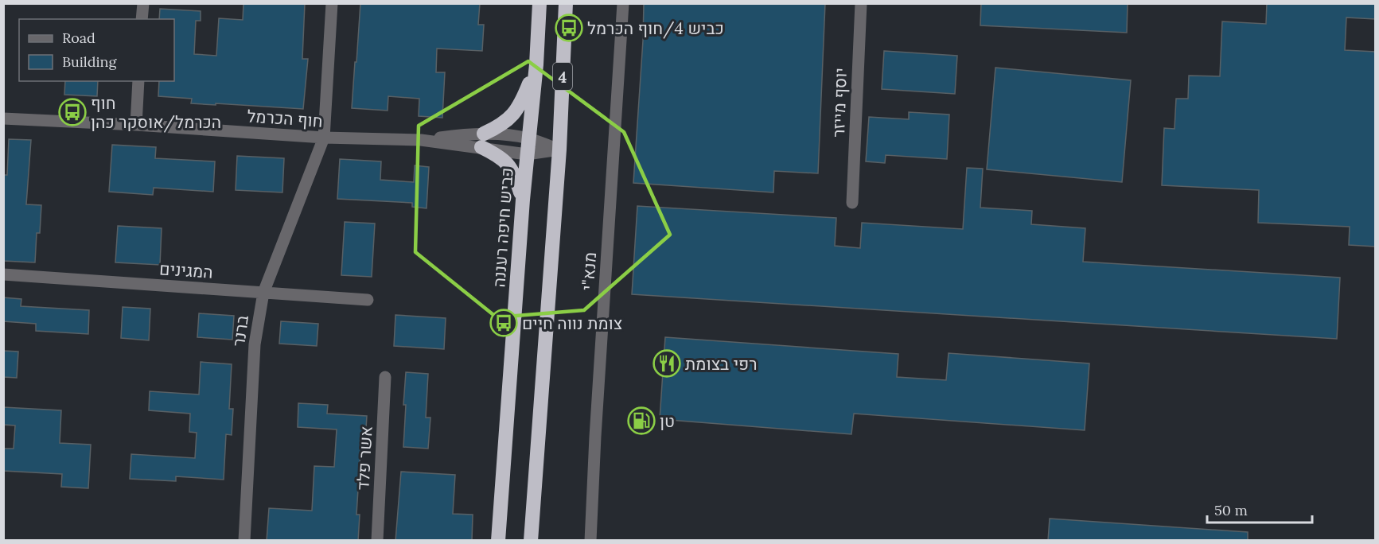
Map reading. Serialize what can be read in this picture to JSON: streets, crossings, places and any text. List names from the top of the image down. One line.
{"streets":{"highway":["4","כביש חיפה רעננה"],"street":["יוסף מייזר","חוף הכרמל","המגינים","מנא\"י","ברנר","אשר פלד"]},"crossings":[["4","חוף הכרמל"],["חוף הכרמל","כביש חיפה רעננה"],["חוף הכרמל","ברנר"],["המגינים","ברנר"]],"places":{"bus stop":["כביש 4/חוף הכרמל","חוף הכרמל/אוסקר כהן","צומת נווה חיים"],"restaurant":["רפי בצומת"],"fuel station":["טן"]},"legend":["Road","Building"],"scale_bar":"50 m"}
